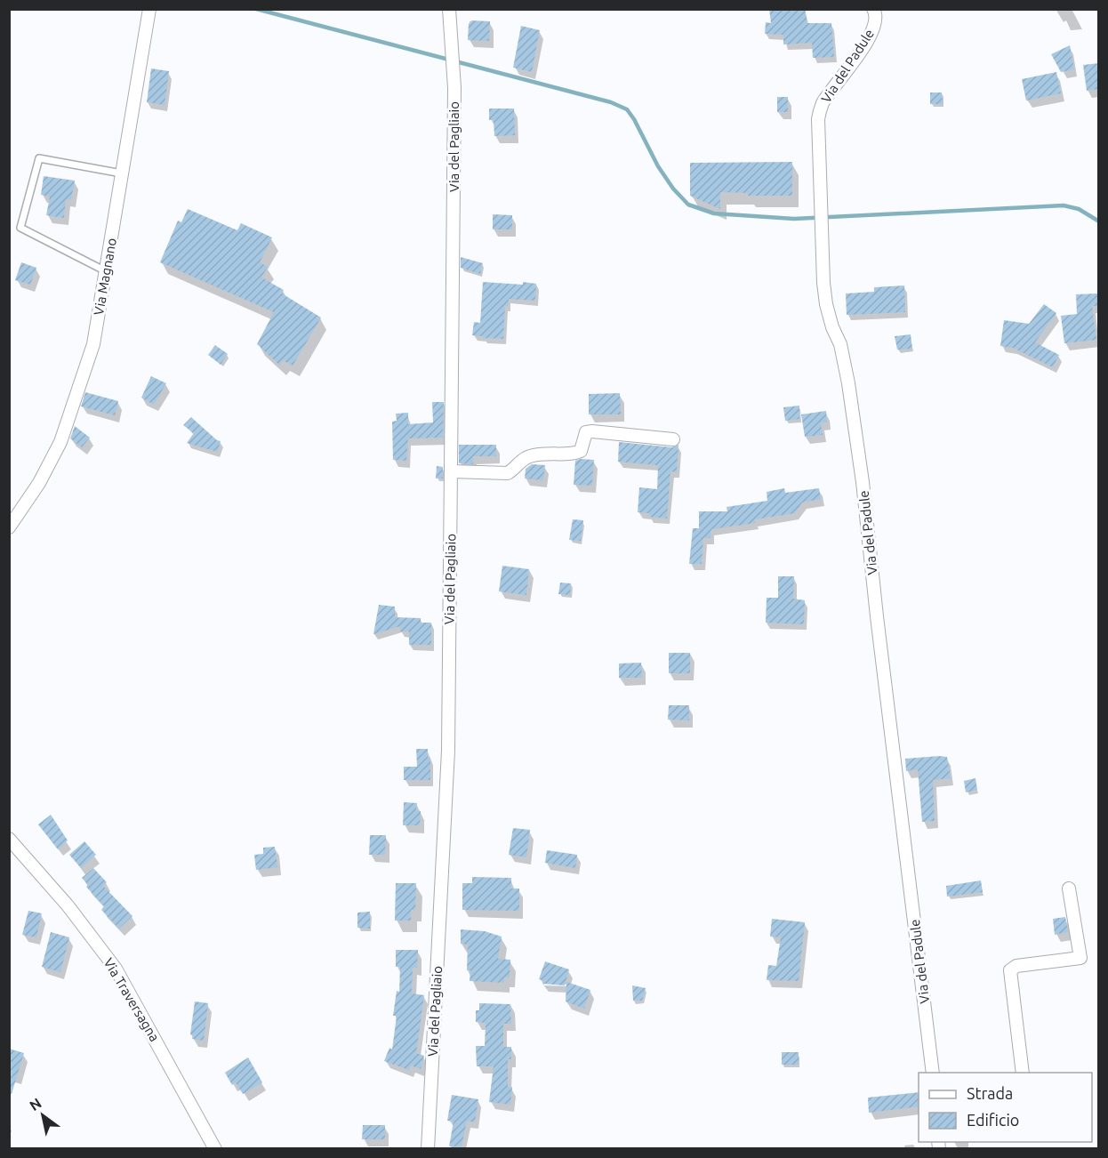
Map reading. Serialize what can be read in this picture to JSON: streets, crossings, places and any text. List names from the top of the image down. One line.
{"streets":{"street":["Via del Padule","Via del Pagliaio","Via Magnano","Via Traversagna"]},"legend":["Strada","Edificio"],"north":"top left"}
